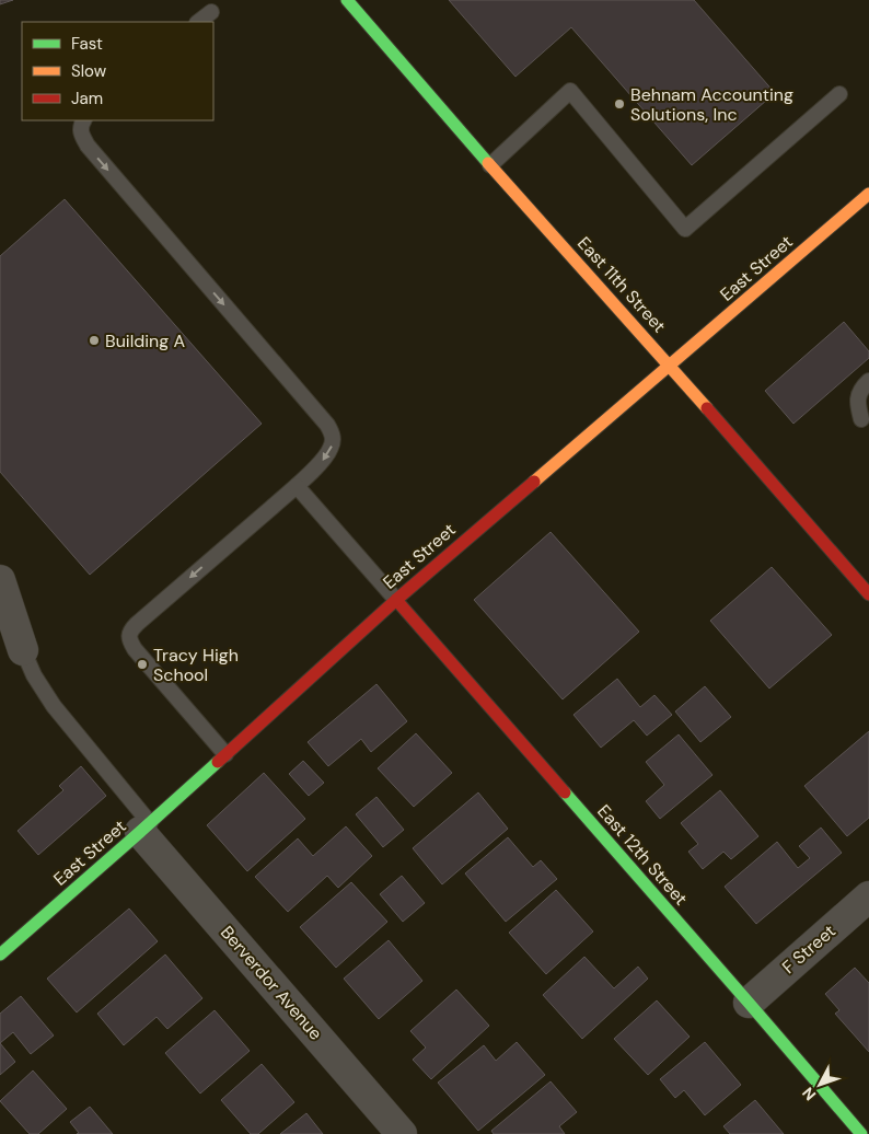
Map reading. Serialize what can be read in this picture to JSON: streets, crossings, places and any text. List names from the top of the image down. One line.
{"streets":{"street":["East Street","East 11th Street","East 12th Street","F Street","Berverdor Avenue"]},"crossings":[["East Street","East 11th Street"],["East Street","East 12th Street"],["East Street","Berverdor Avenue"],["East 12th Street","F Street"]],"places":["Behnam Accounting Solutions, Inc","Building A","Tracy High School"],"legend":["Fast","Slow","Jam"],"north":"bottom left"}
